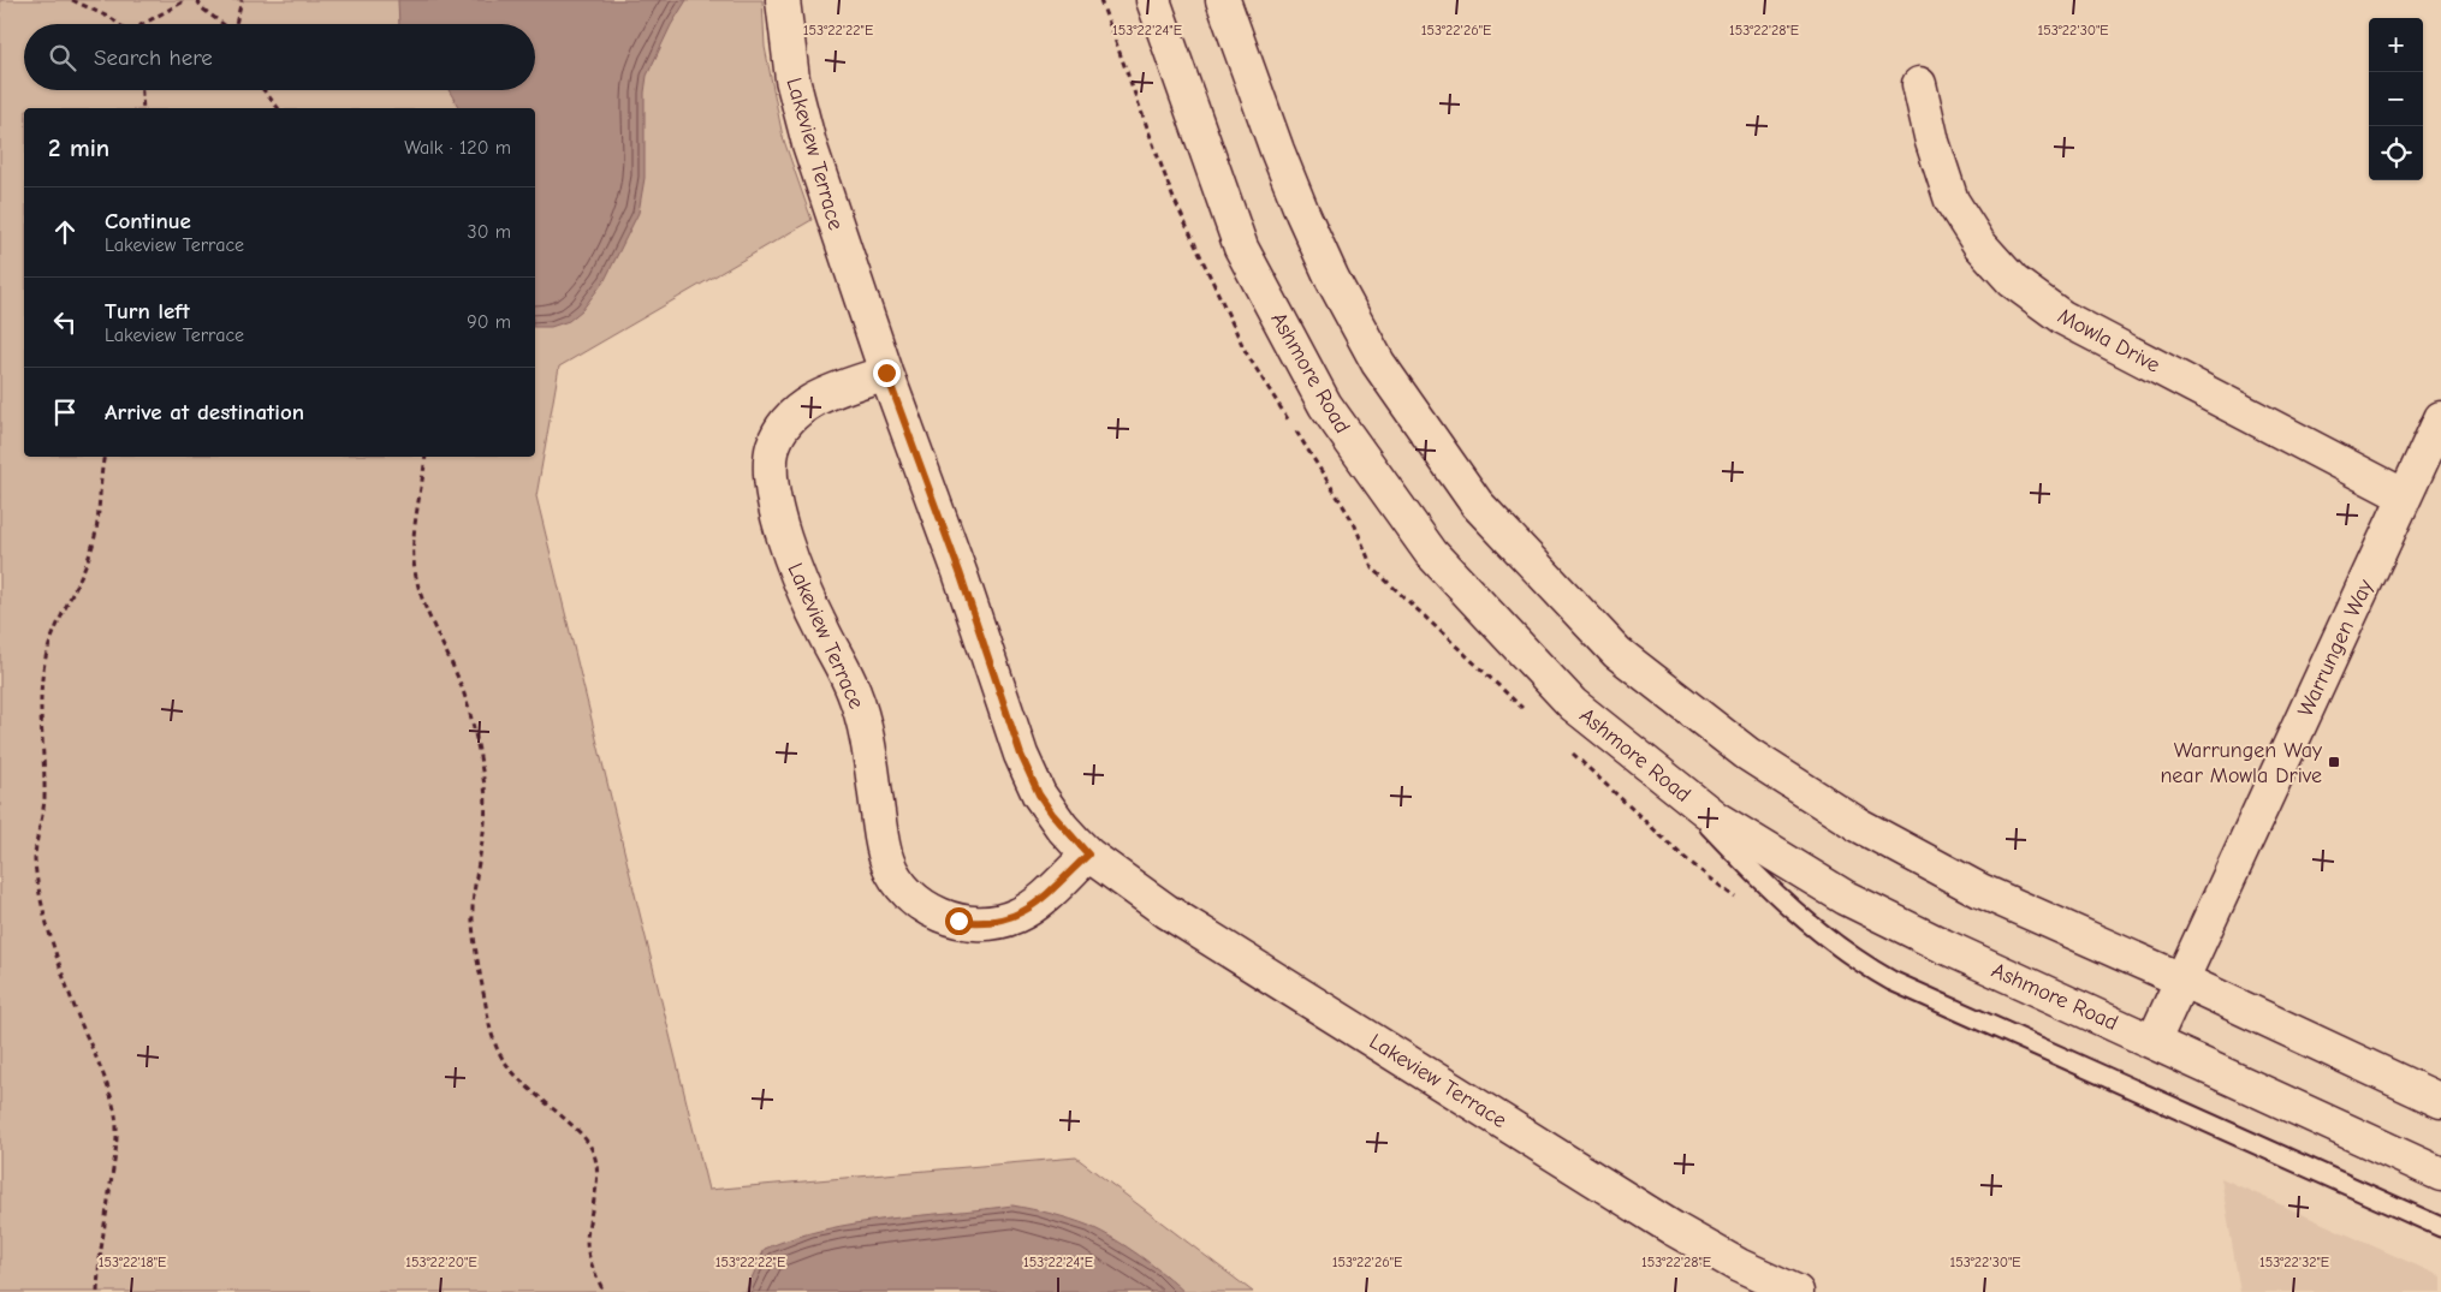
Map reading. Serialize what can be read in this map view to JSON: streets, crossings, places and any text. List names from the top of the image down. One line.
{"streets":{"street":["Lakeview Terrace","Mowla Drive","Ashmore Road","Warrungen Way"]},"crossings":[["Mowla Drive","Warrungen Way"],["Ashmore Road","Warrungen Way"]],"places":{"transit":["Warrungen Way near Mowla Drive"]},"page":{"map_buttons":["+","−"],"search":"Search here","heading":["2 min","Walk · 120 m"],"list":[["Continue","Lakeview Terrace","30 m"],["Turn left","Lakeview Terrace","90 m"],"Arrive at destination"]},"coordinates":["153°22'22\"E","153°22'24\"E","153°22'26\"E","153°22'28\"E","153°22'30\"E","153°22'18\"E","153°22'20\"E","153°22'32\"E"]}
